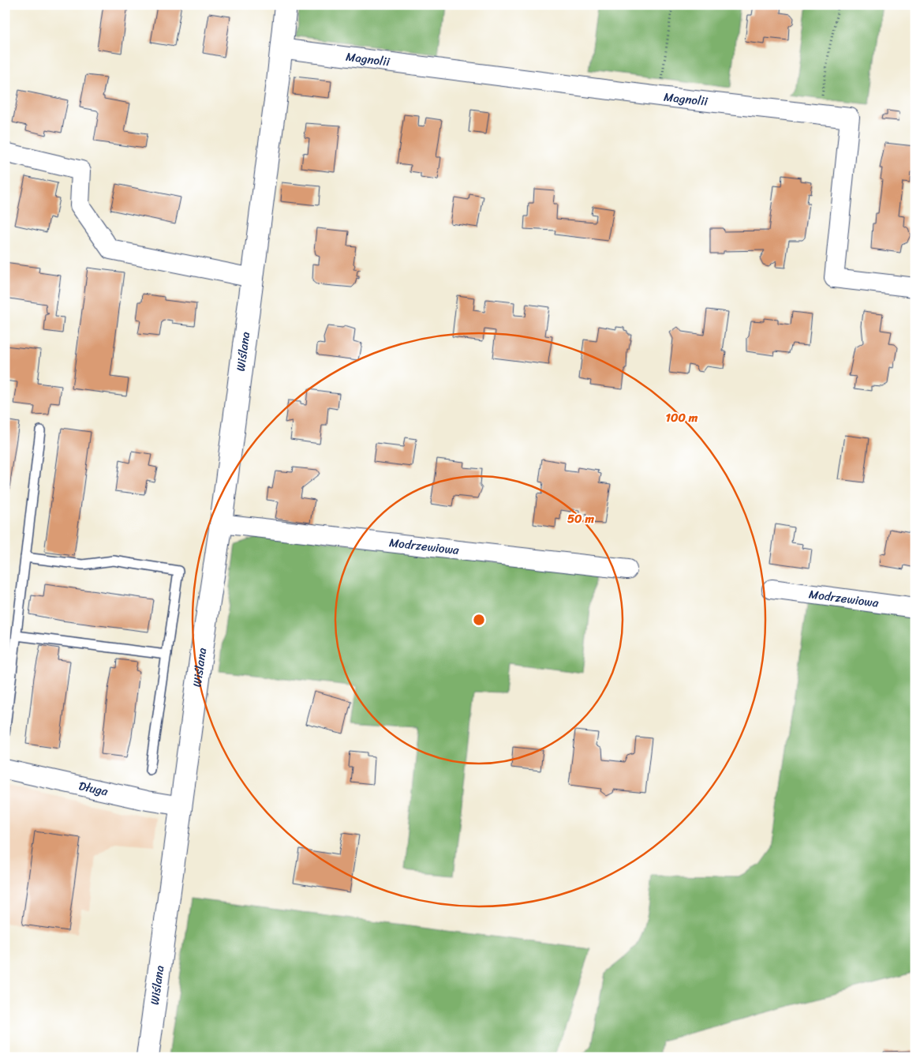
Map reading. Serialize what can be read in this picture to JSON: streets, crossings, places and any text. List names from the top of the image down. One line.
{"streets":{"main road":["Wiślana"],"street":["Magnolii","Modrzewiowa","Długa"]},"crossings":[["Magnolii","Wiślana"],["Wiślana","Modrzewiowa"],["Wiślana","Długa"]],"rings":["100 m","50 m"]}
